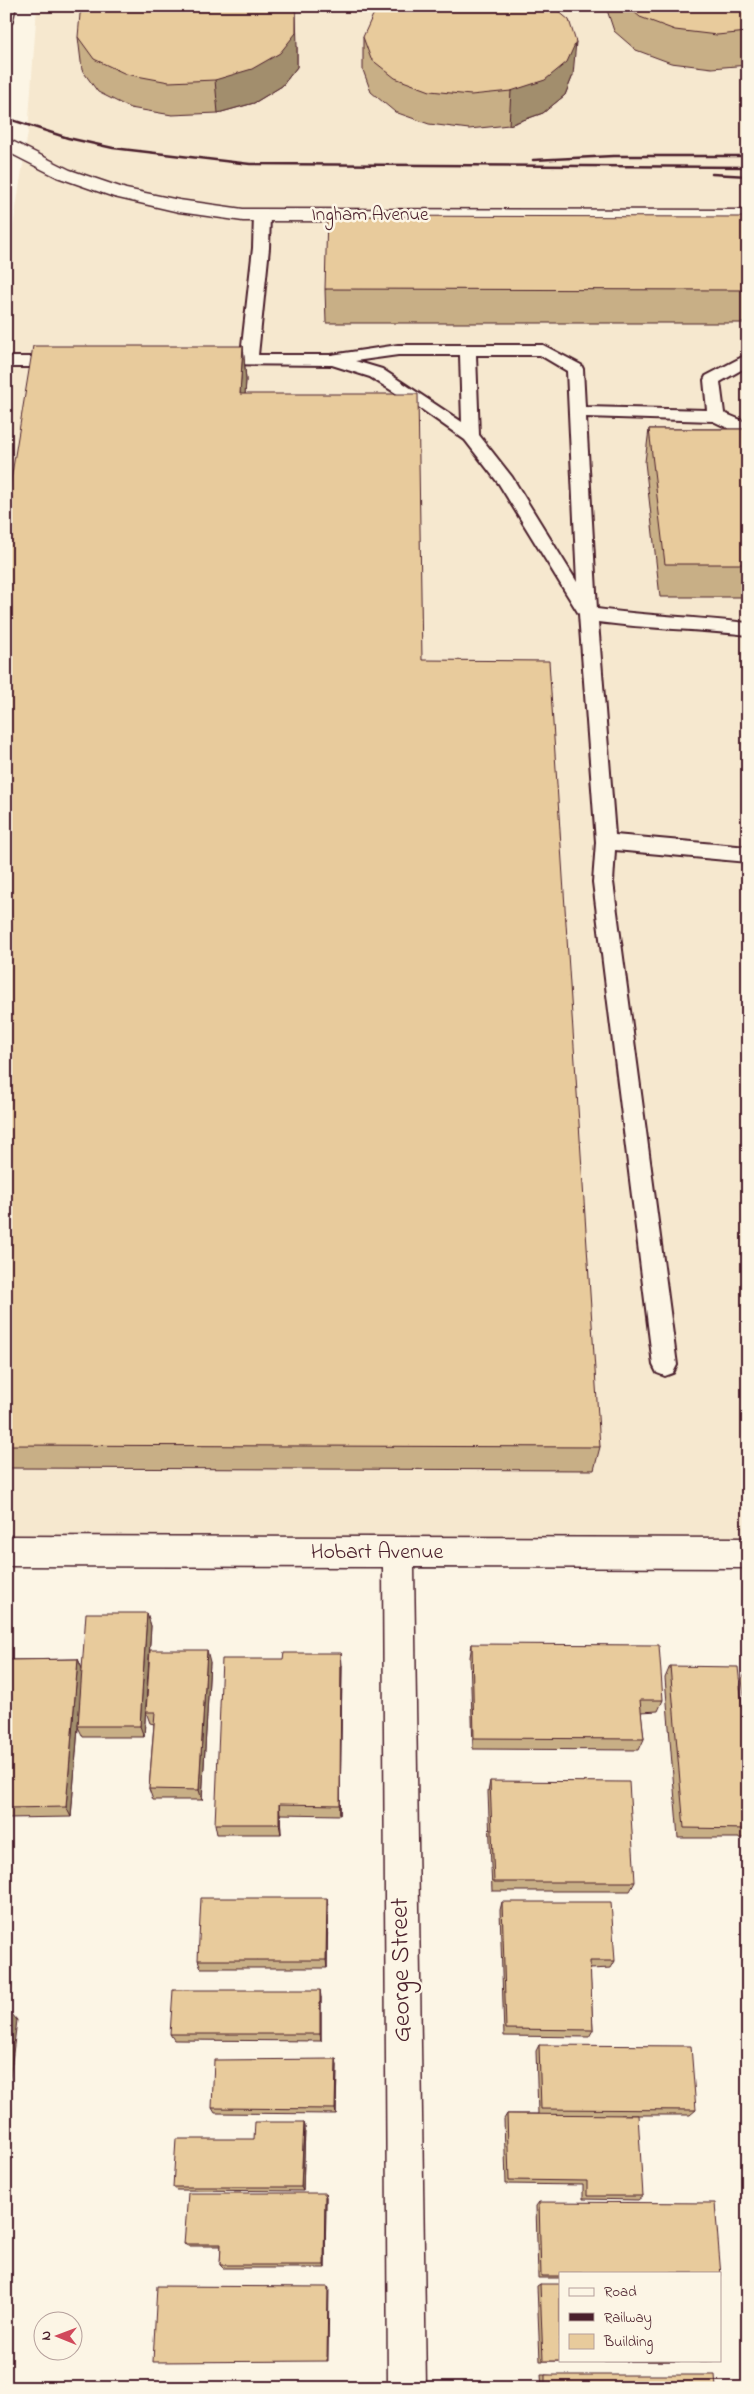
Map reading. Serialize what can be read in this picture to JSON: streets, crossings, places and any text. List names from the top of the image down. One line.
{"streets":{"street":["Ingham Avenue","Hobart Avenue","George Street"]},"crossings":[["Hobart Avenue","George Street"]],"legend":["Road","Railway","Building"],"north":"left"}
